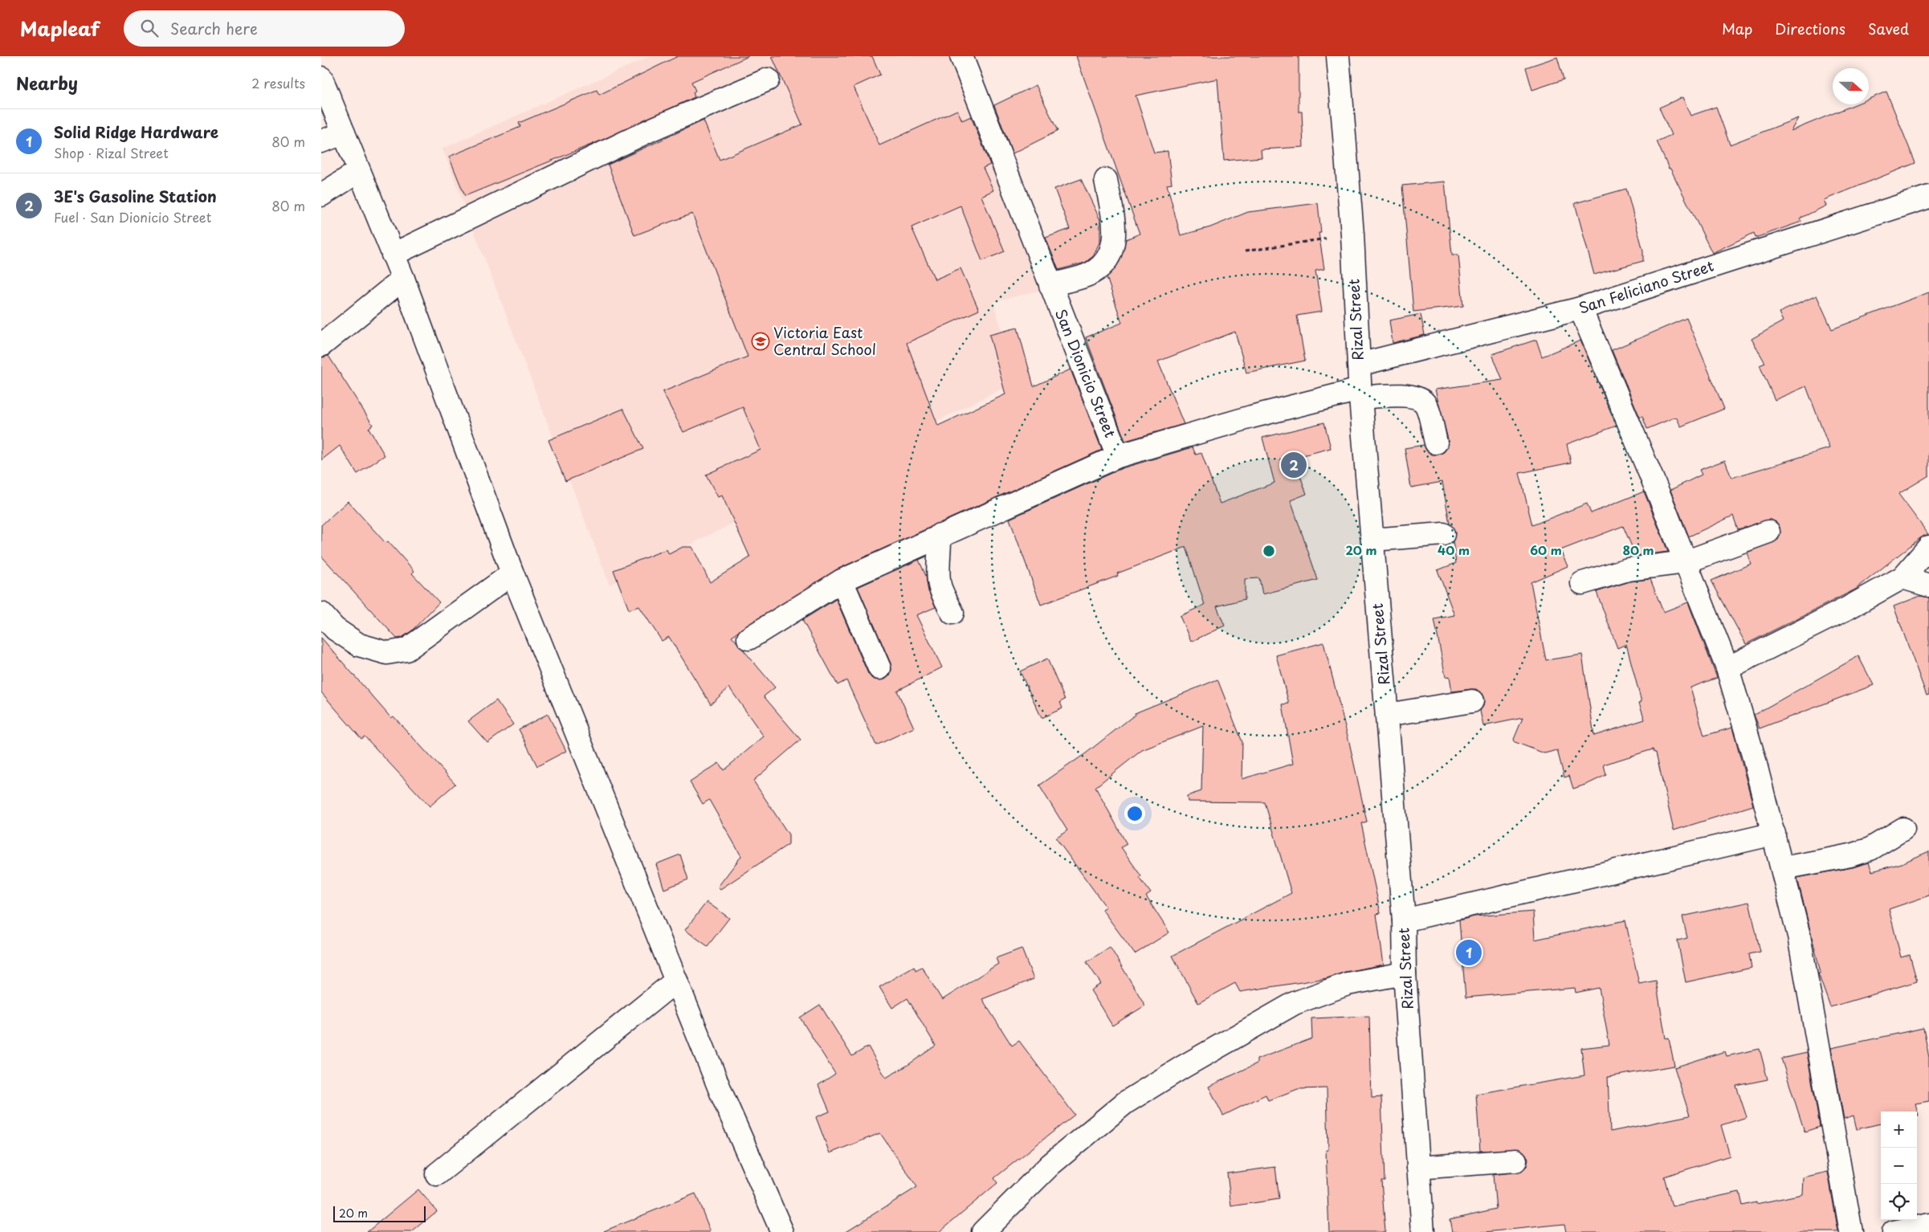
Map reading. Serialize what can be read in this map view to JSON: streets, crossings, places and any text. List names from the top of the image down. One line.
{"streets":{"street":["San Feliciano Street","Rizal Street","San Dionicio Street"]},"crossings":[["San Feliciano Street","Rizal Street"]],"places":{"school or university":["Victoria East Central School"]},"scale_bar":"20 m","north":"right","page":{"header":"Mapleaf","search":"Search here","nav":["Map","Directions","Saved"],"heading":["Nearby","2 results"],"list":[{"mark":"1","name":"Solid Ridge Hardware","note":"Shop · Rizal Street","value":"80 m"},{"mark":"2","name":"3E's Gasoline Station","note":"Fuel · San Dionicio Street","value":"80 m"}],"pins":["2","1"],"map_buttons":["+","−"],"scale":"20 m"},"rings":["20 m","40 m","60 m","80 m"]}
